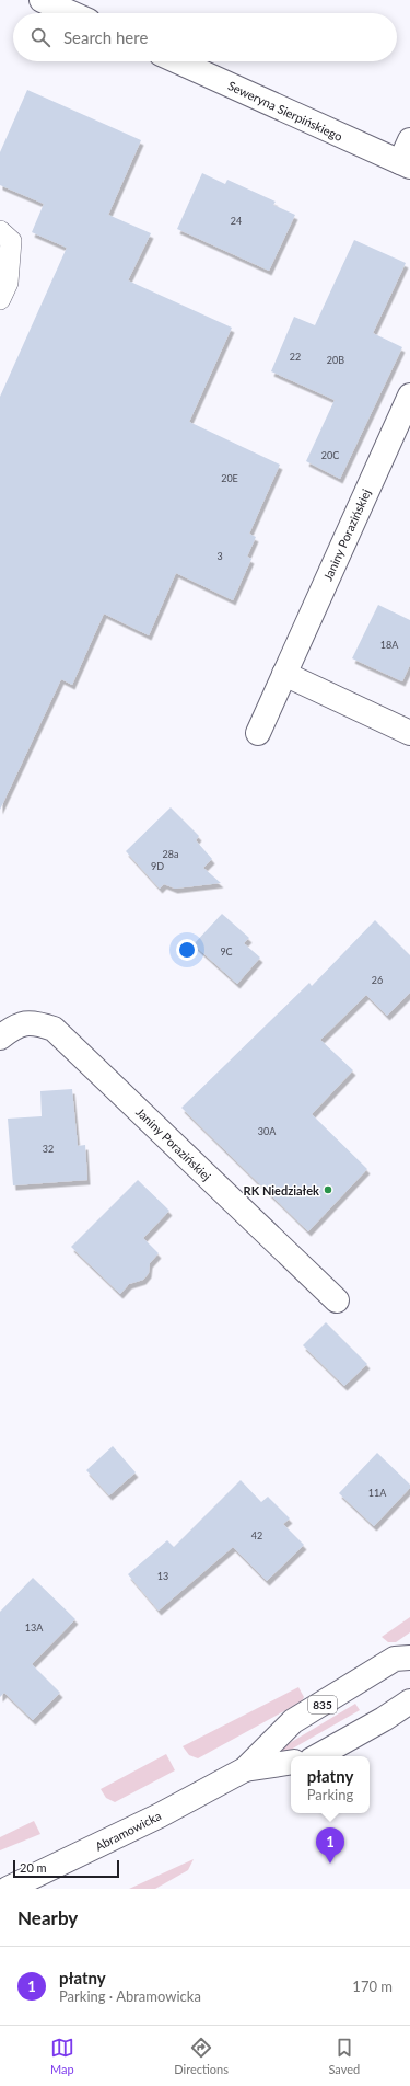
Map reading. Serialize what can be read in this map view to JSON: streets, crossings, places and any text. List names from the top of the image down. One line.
{"streets":{"street":["Seweryna Sierpińskiego","Janiny Porazińskiej","835","Abramowicka"]},"places":["RK Niedziałek"],"house_numbers":["24","22","20B","20C","20E","3","18A","28a","9D","9C","26","30A","32","11A","42","13","13A"],"scale_bar":"20 m","page":{"search":"Search here","popup":["płatny","Parking"],"pins":"1","scale":"20 m","heading":"Nearby","list":[{"mark":"1","name":"płatny","note":"Parking · Abramowicka","value":"170 m"}],"nav":["Map","Directions","Saved"]}}
